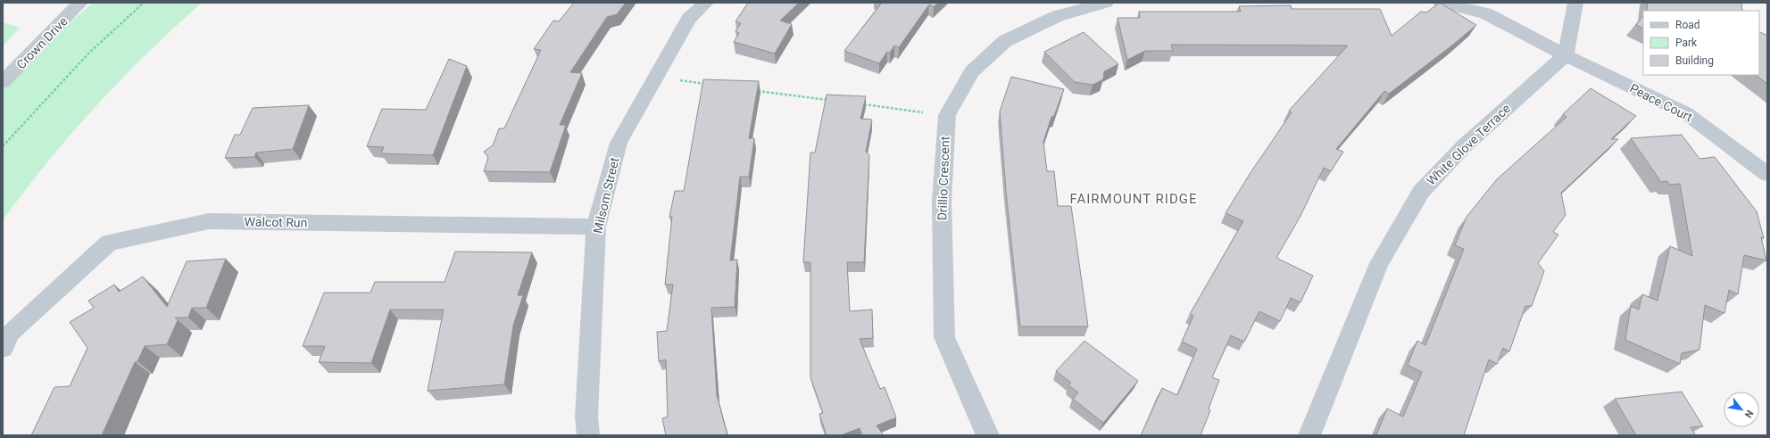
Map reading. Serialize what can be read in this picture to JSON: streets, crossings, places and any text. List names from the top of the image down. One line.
{"streets":{"street":["Crown Drive","Peace Court","White Glove Terrace","Drillio Crescent","Milsom Street","Walcot Run"]},"crossings":[["Peace Court","White Glove Terrace"],["Milsom Street","Walcot Run"]],"districts":["FAIRMOUNT RIDGE"],"legend":["Road","Park","Building"],"north":"bottom right"}
